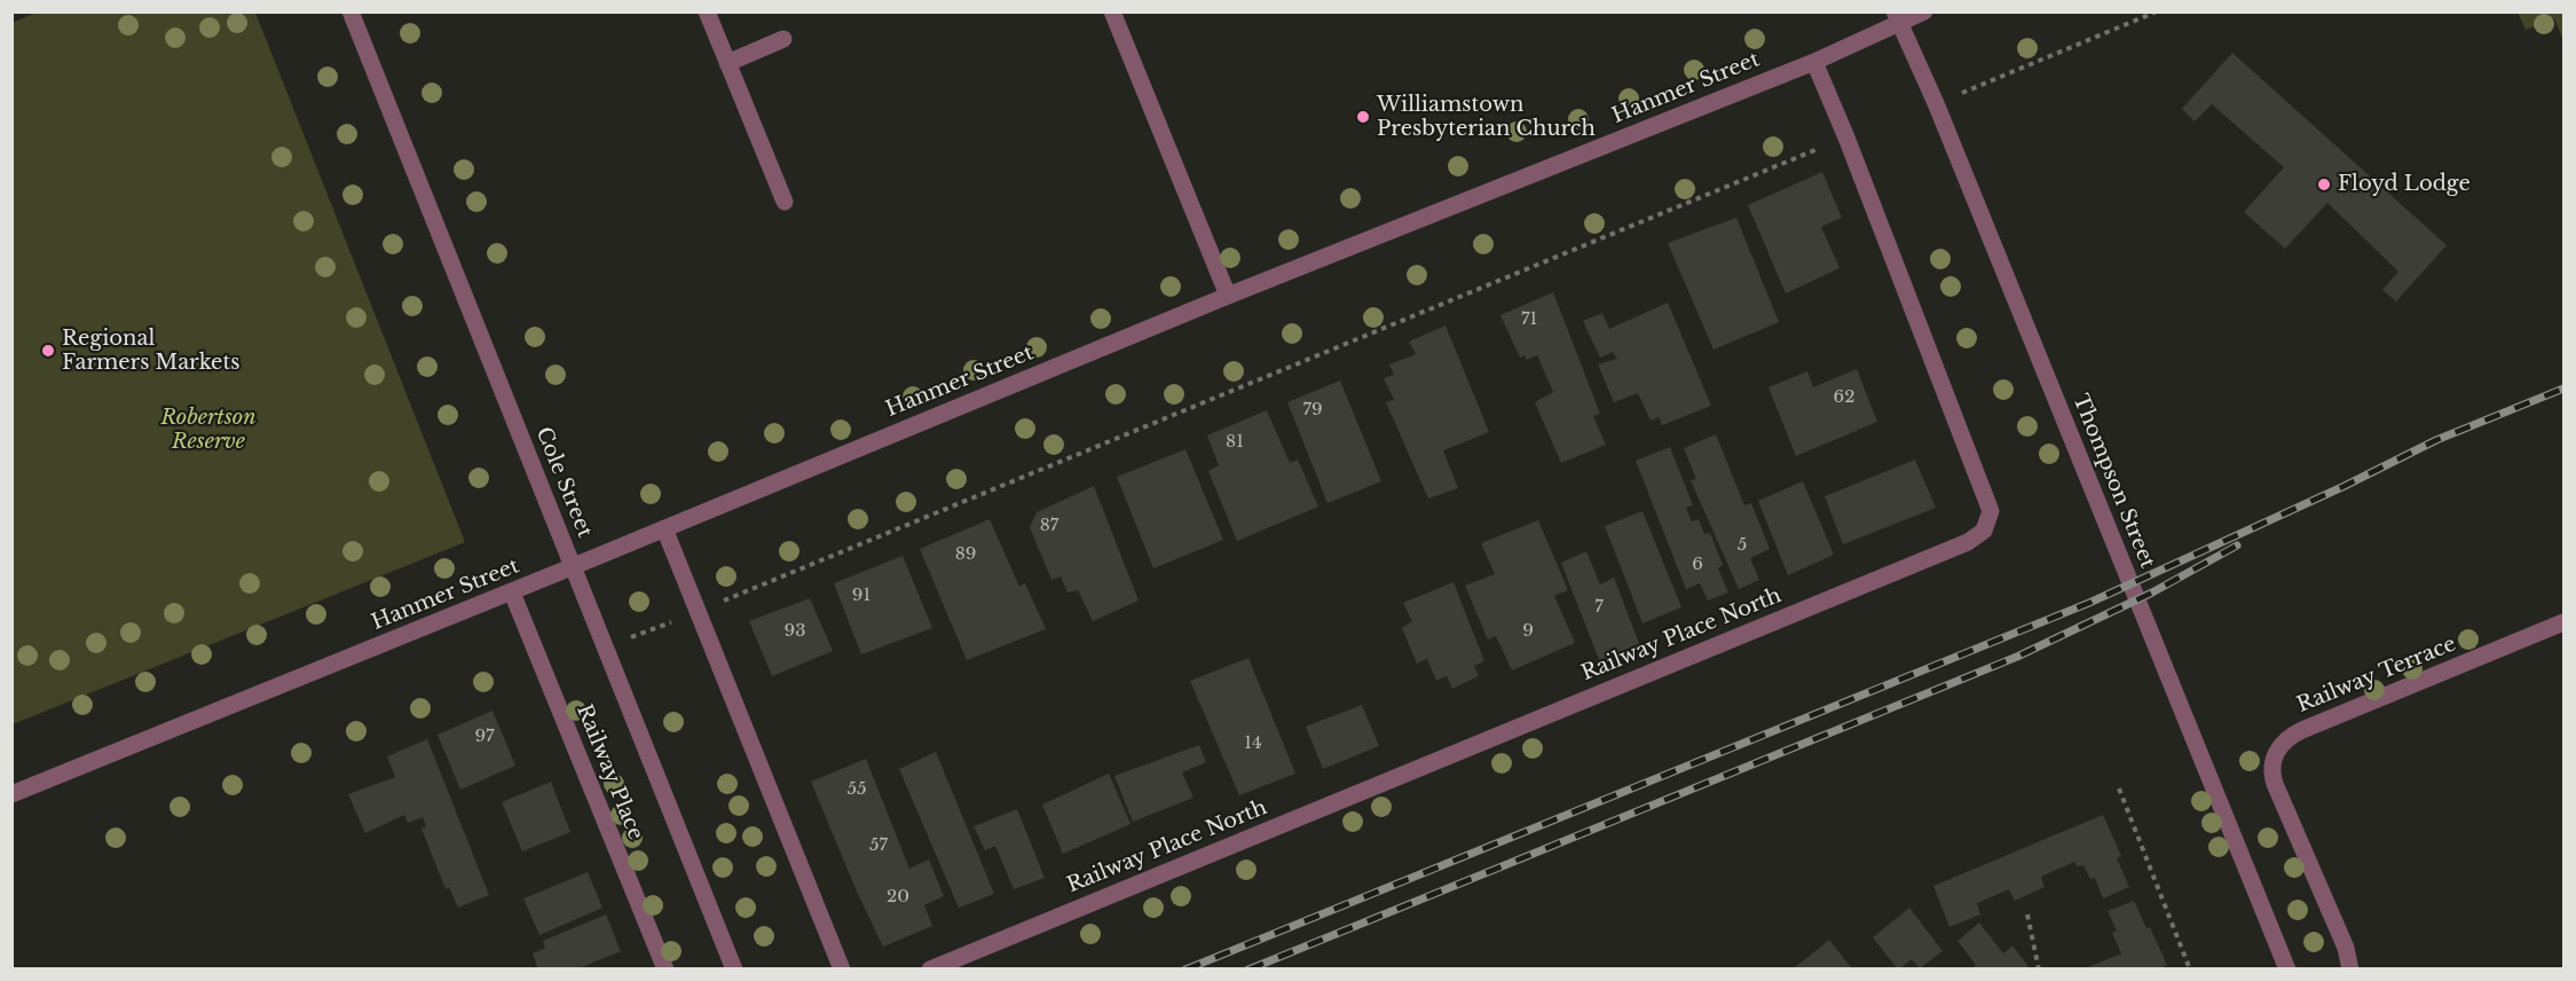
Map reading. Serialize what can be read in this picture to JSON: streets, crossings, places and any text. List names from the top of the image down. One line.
{"streets":{"street":["Hanmer Street","Thompson Street","Cole Street","Railway Place North","Railway Terrace","Railway Place"]},"crossings":[["Hanmer Street","Thompson Street"],["Hanmer Street","Cole Street"],["Hanmer Street","Railway Place North"],["Hanmer Street","Railway Place"]],"parks":["Robertson Reserve"],"places":["Williamstown Presbyterian Church","Floyd Lodge","Regional Farmers Markets"],"house_numbers":["71","62","79","81","87","5","89","6","91","7","93","9","97","14","55","57","20"]}
